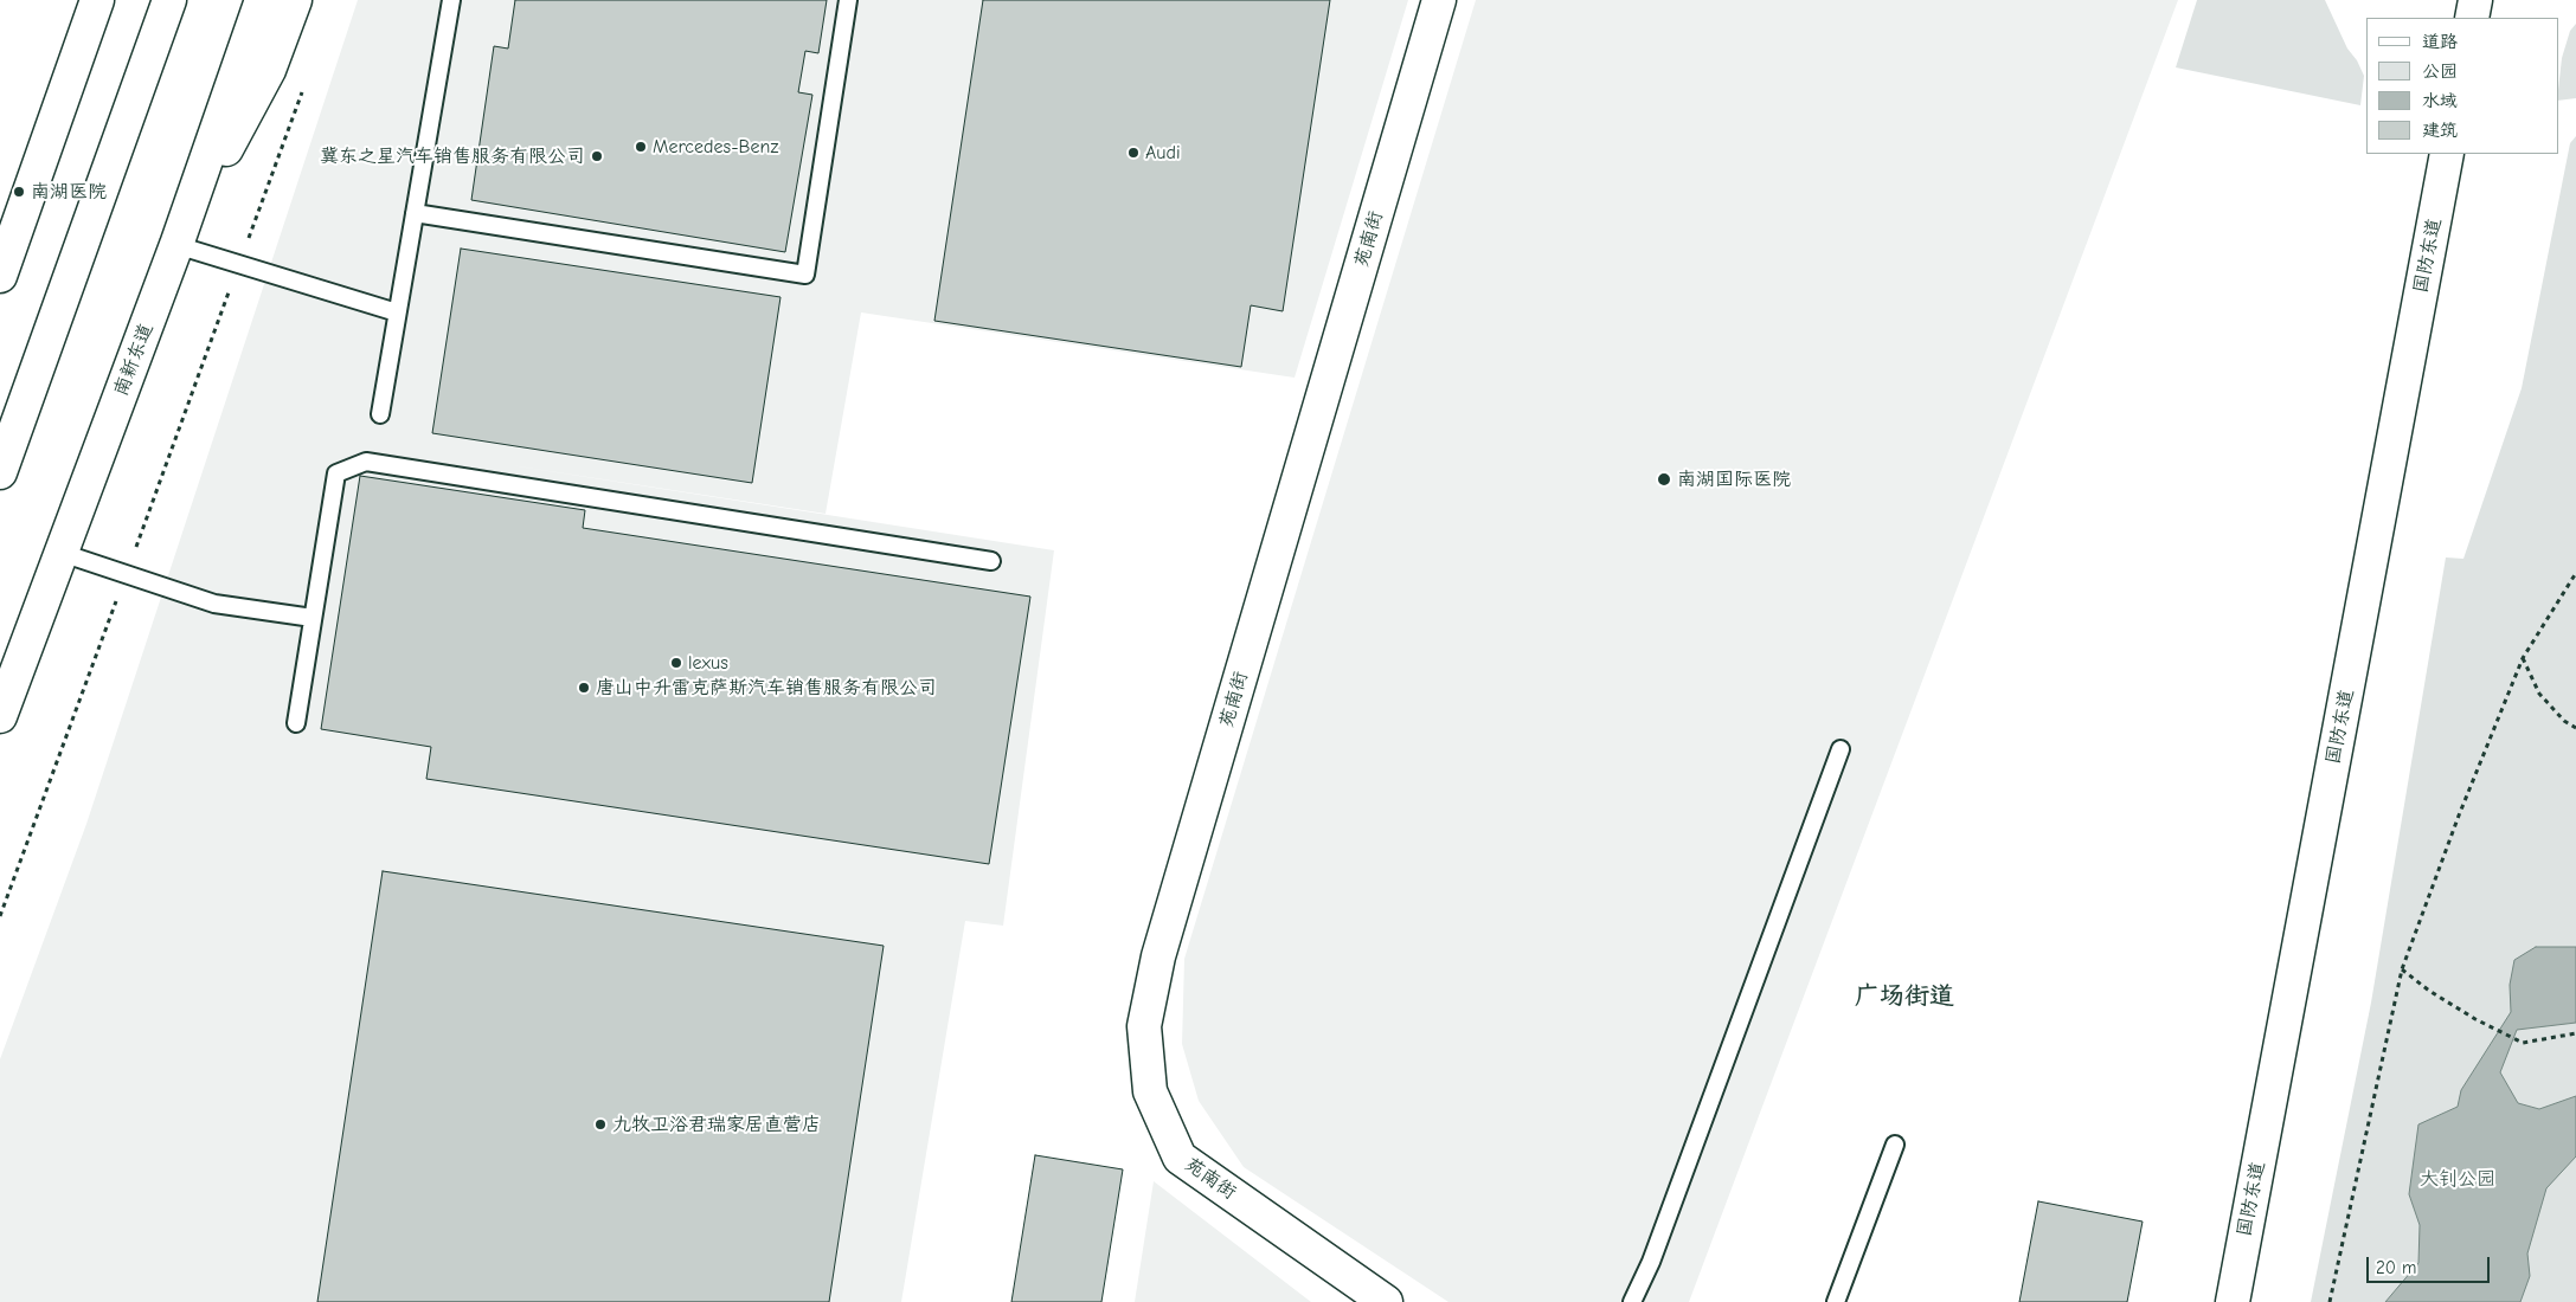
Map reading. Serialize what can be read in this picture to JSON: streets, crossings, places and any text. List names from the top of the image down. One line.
{"streets":{"street":["苑南街","国防东道","南新东道"]},"districts":["广场街道"],"parks":["大钊公园"],"places":["Mercedes-Benz","Audi","冀东之星汽车销售服务有限公司","南湖医院","南湖国际医院","lexus","唐山中升雷克萨斯汽车销售服务有限公司","九牧卫浴君瑞家居直营店"],"legend":["道路","公园","水域","建筑"],"scale_bar":"20 m"}
